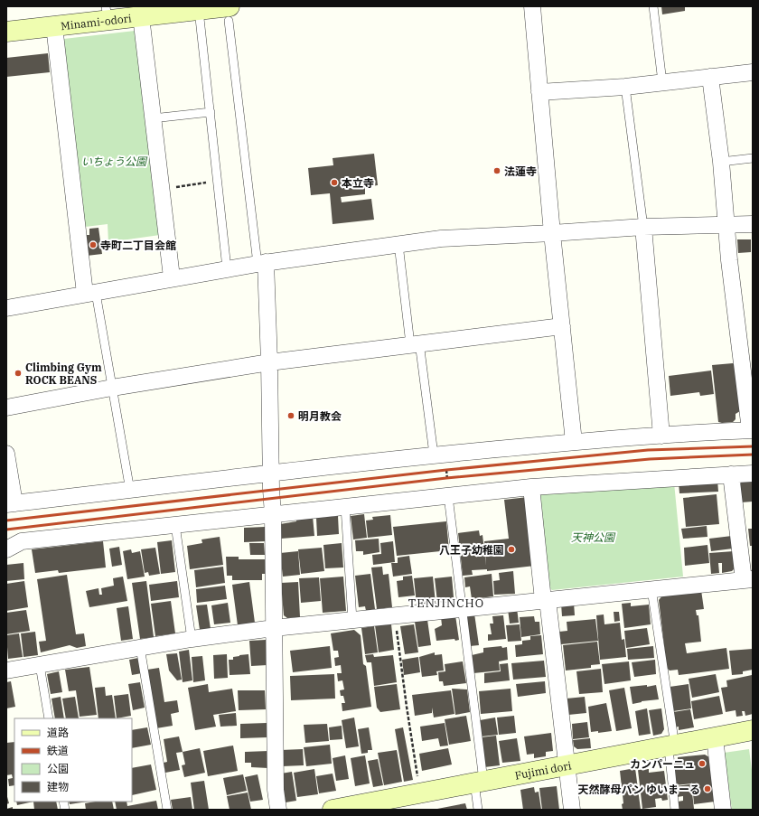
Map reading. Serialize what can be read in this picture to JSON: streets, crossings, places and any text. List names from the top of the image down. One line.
{"streets":{"street":["Minami-odori","Fujimi dori"]},"districts":["TENJINCHO"],"parks":["いちょう公園","天神公園"],"places":["法蓮寺","本立寺","寺町二丁目会館","Climbing Gym ROCK BEANS","明月教会","八王子幼稚園","カンパーニュ","天然酵母パン ゆいまーる"],"legend":["道路","鉄道","公園","建物"]}
